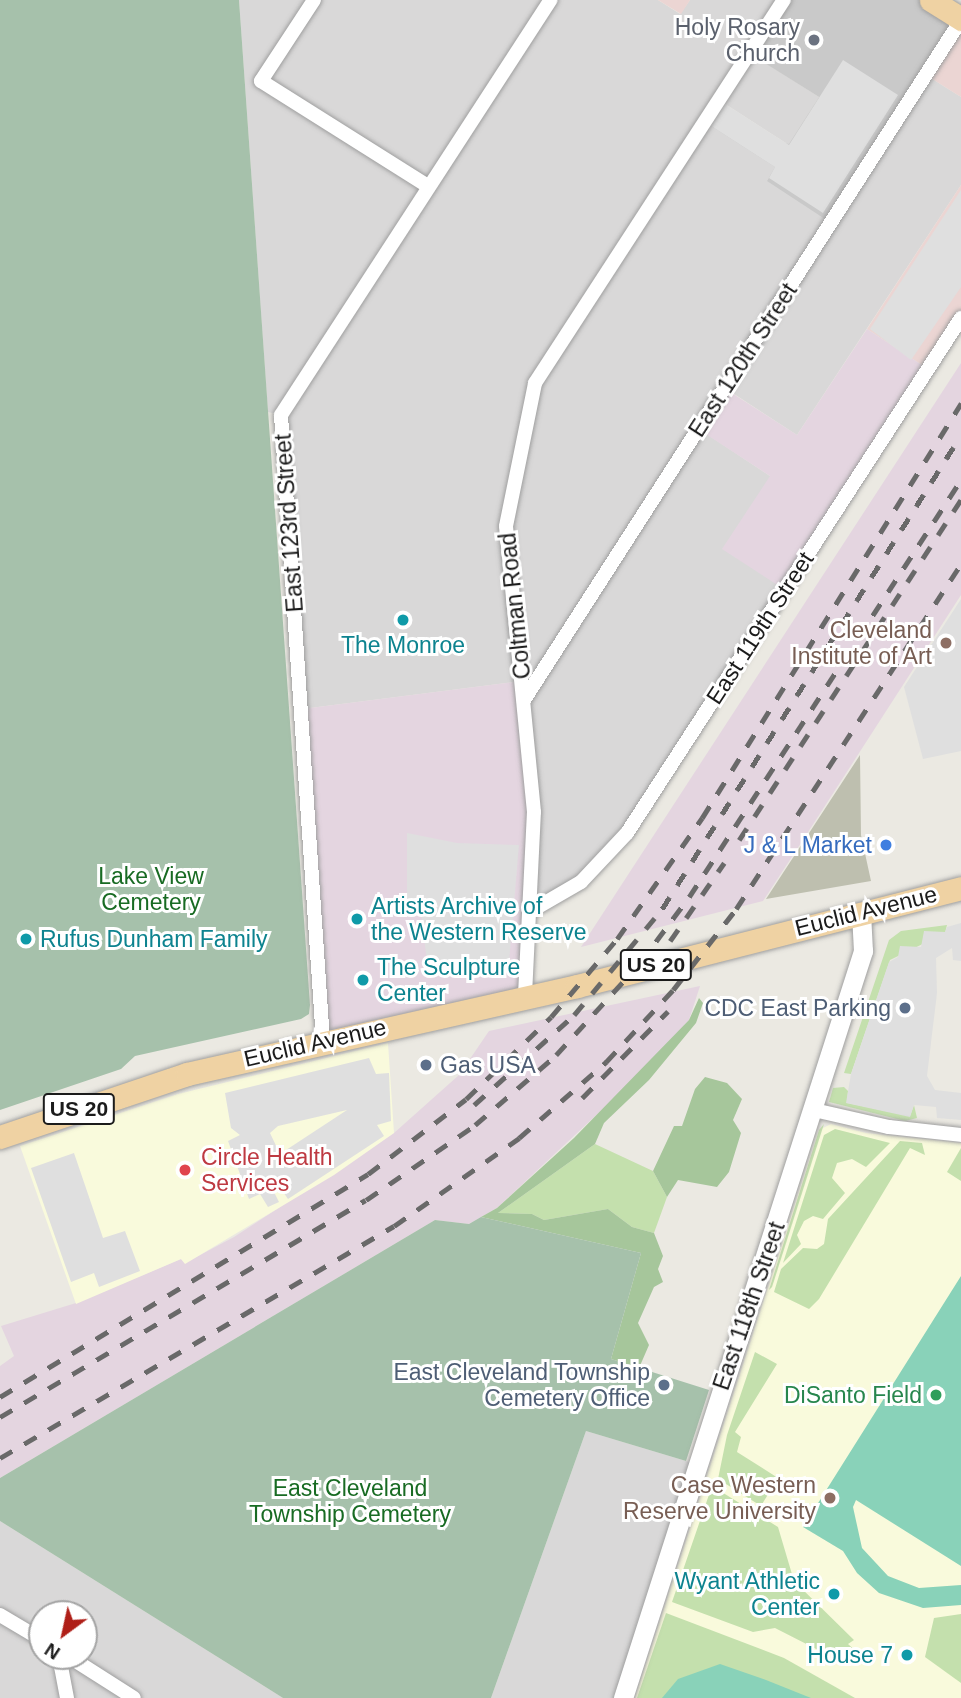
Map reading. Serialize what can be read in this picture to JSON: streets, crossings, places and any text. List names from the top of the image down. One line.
{"streets":{"main road":["Euclid Avenue","US 20"],"street":["East 120th Street","East 123rd Street","Coltman Road","East 119th Street","East 118th Street"]},"crossings":[["East 120th Street","Coltman Road"],["East 123rd Street","Euclid Avenue"],["Coltman Road","East 119th Street"],["Coltman Road","Euclid Avenue"],["Euclid Avenue","East 118th Street"]],"parks":["Lake View Cemetery","East Cleveland Township Cemetery"],"places":["Holy Rosary Church","The Monroe","Cleveland Institute of Art","J & L Market","Artists Archive of the Western Reserve","Rufus Dunham Family","The Sculpture Center","CDC East Parking","Gas USA","Circle Health Services","East Cleveland Township Cemetery Office","DiSanto Field","Case Western Reserve University","Wyant Athletic Center","House 7"],"north":"bottom left"}
